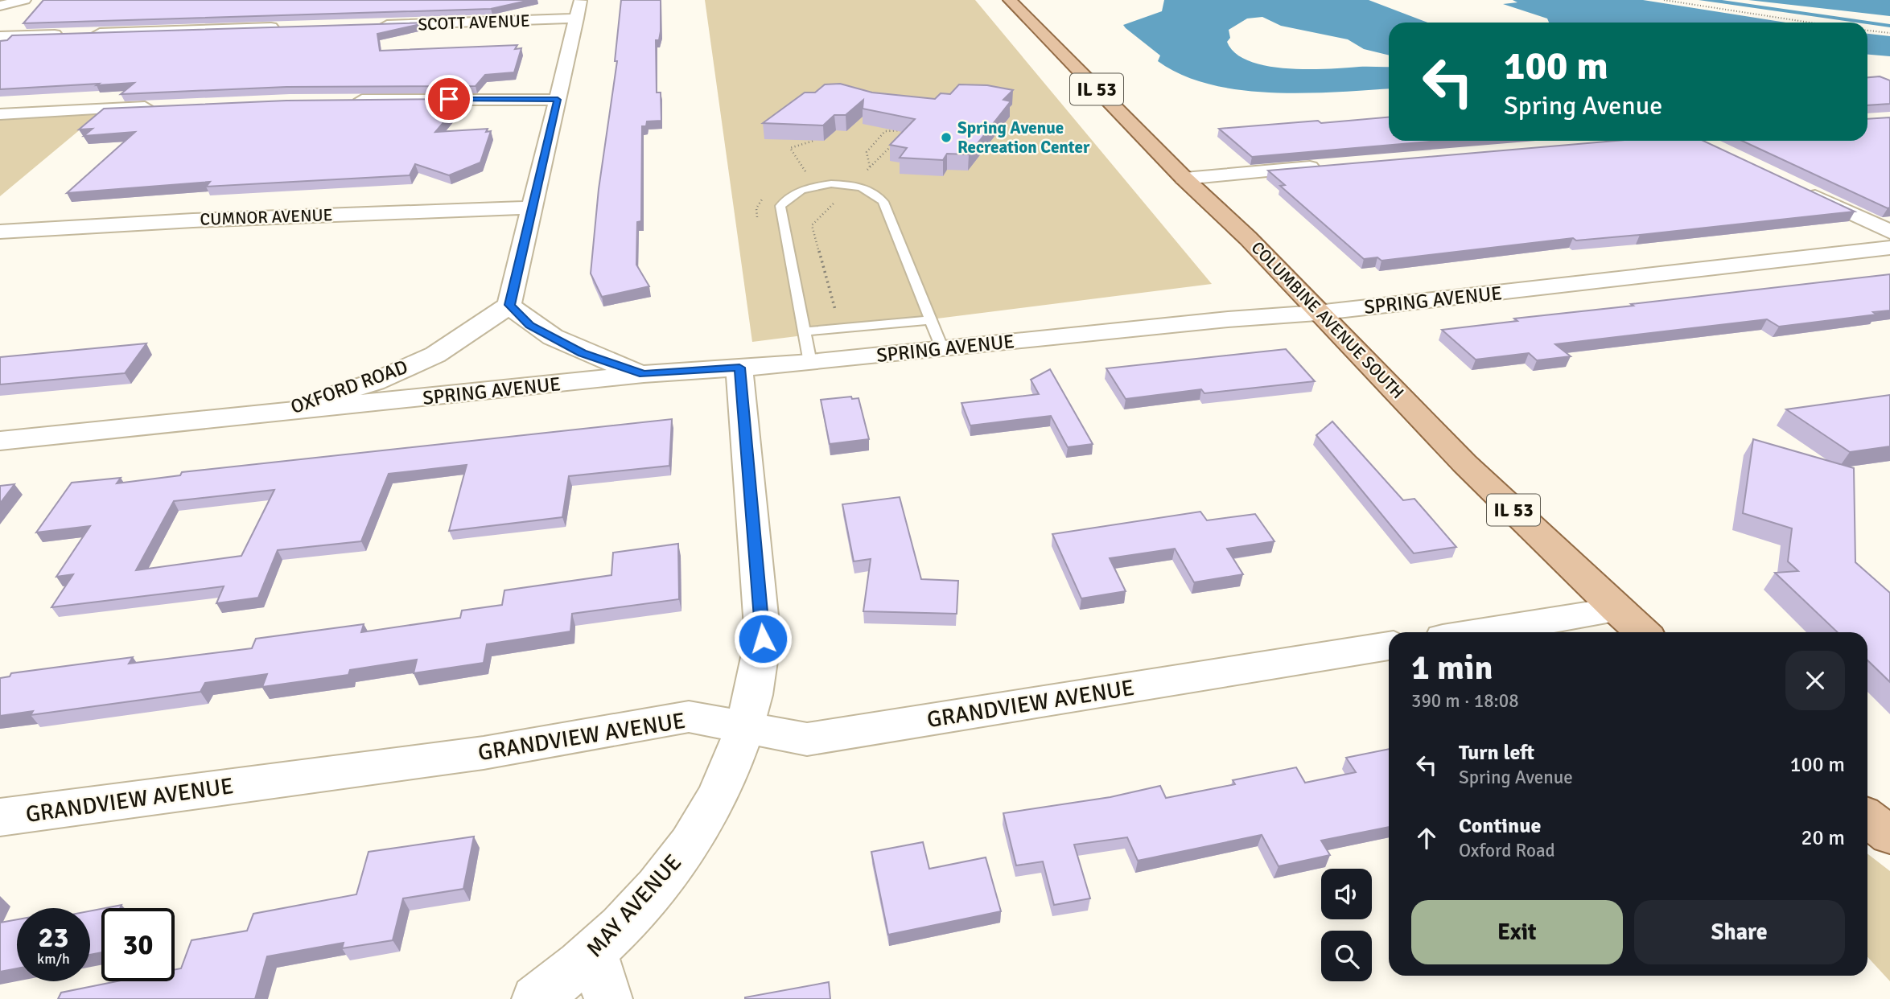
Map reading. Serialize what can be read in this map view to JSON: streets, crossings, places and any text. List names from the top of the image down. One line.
{"streets":{"main road":["IL 53","COLUMBINE AVENUE SOUTH"],"street":["SCOTT AVENUE","CUMNOR AVENUE","SPRING AVENUE","OXFORD ROAD","GRANDVIEW AVENUE","MAY AVENUE"]},"crossings":[["SPRING AVENUE","COLUMBINE AVENUE SOUTH"],["SPRING AVENUE","OXFORD ROAD"],["SPRING AVENUE","MAY AVENUE"],["GRANDVIEW AVENUE","MAY AVENUE"]],"places":["Spring Avenue Recreation Center"],"page":{"turn":["100 m","Spring Avenue"],"heading":["1 min","390 m · 18:08"],"list":[{"name":"Turn left","note":"Spring Avenue","value":"100 m"},{"name":"Continue","note":"Oxford Road","value":"20 m"}],"buttons":["Exit","Share"],"speed":"23 km/h","limit":"30"}}
